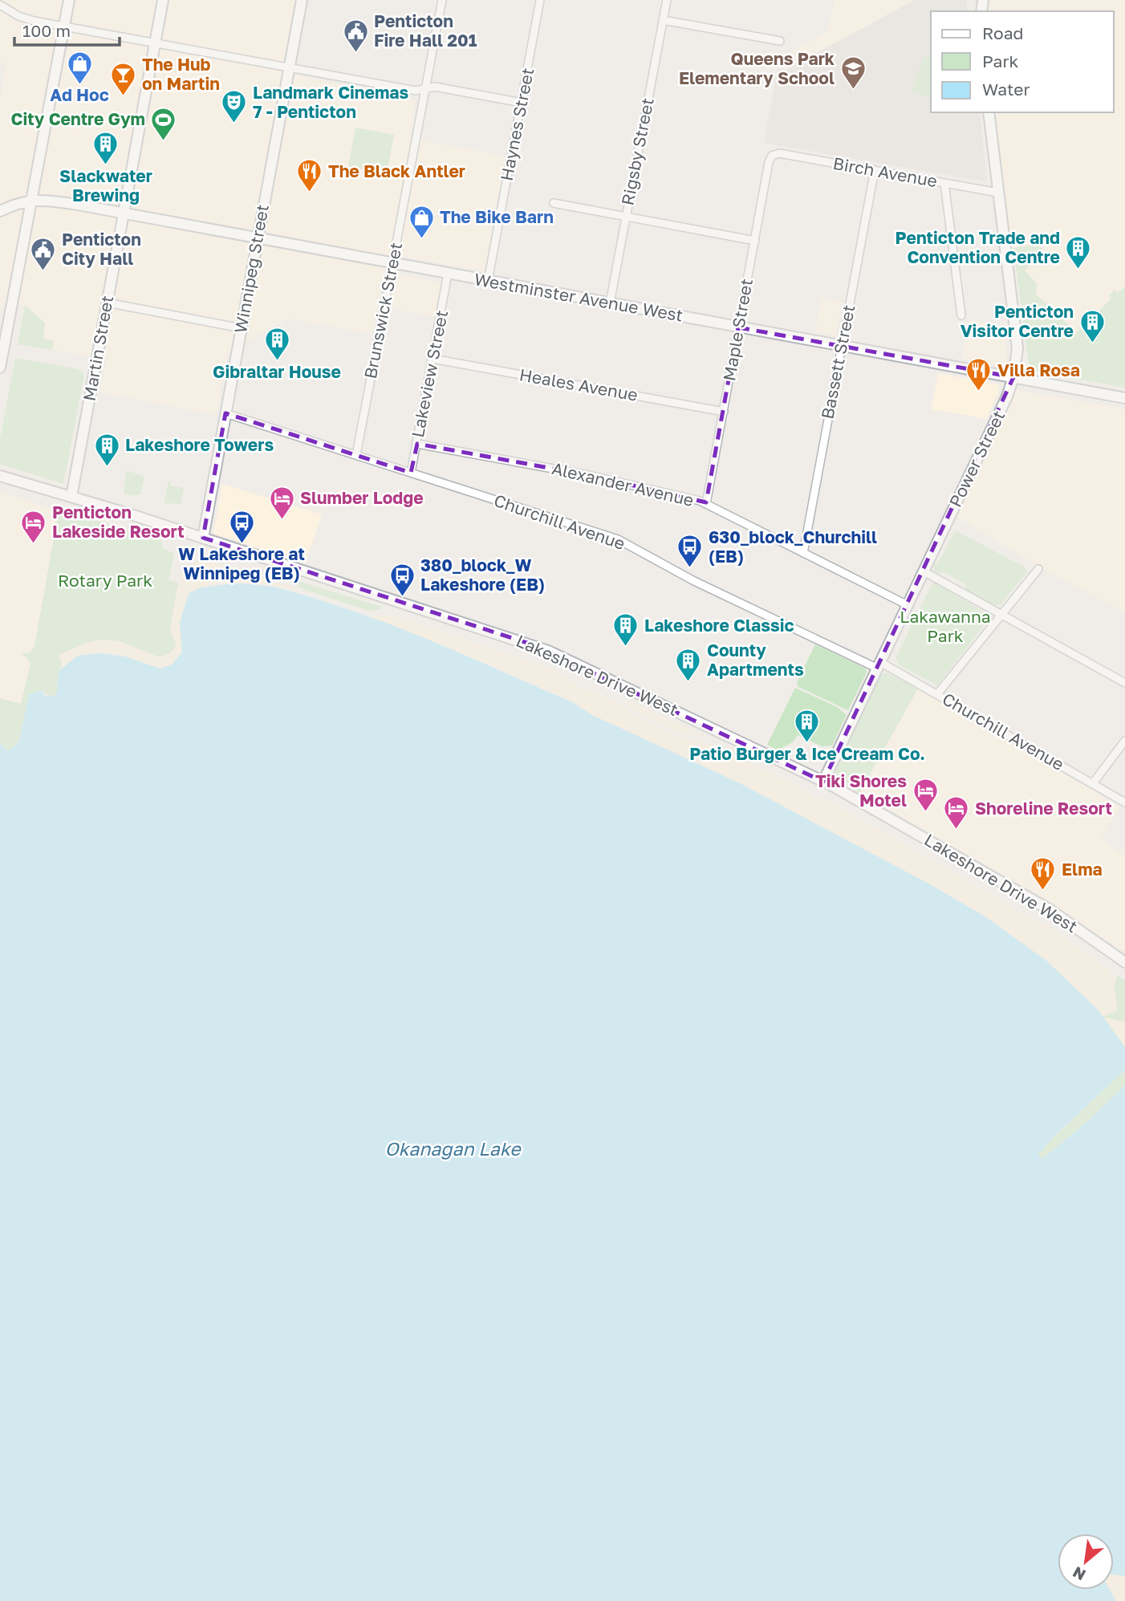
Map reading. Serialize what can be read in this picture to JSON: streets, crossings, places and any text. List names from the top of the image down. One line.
{"streets":{"street":["Haynes Street","Rigsby Street","Birch Avenue","Winnipeg Street","Westminster Avenue West","Brunswick Street","Maple Street","Martin Street","Bassett Street","Lakeview Street","Heales Avenue","Power Street","Alexander Avenue","Churchill Avenue","Lakeshore Drive West"]},"crossings":[["Haynes Street","Westminster Avenue West"],["Rigsby Street","Westminster Avenue West"],["Birch Avenue","Maple Street"],["Birch Avenue","Bassett Street"],["Birch Avenue","Power Street"],["Winnipeg Street","Westminster Avenue West"],["Winnipeg Street","Churchill Avenue"],["Winnipeg Street","Lakeshore Drive West"],["Westminster Avenue West","Brunswick Street"],["Westminster Avenue West","Maple Street"],["Westminster Avenue West","Martin Street"],["Westminster Avenue West","Bassett Street"],["Westminster Avenue West","Lakeview Street"],["Westminster Avenue West","Power Street"],["Brunswick Street","Churchill Avenue"],["Maple Street","Heales Avenue"],["Maple Street","Alexander Avenue"],["Martin Street","Lakeshore Drive West"],["Bassett Street","Alexander Avenue"],["Lakeview Street","Heales Avenue"],["Lakeview Street","Alexander Avenue"],["Lakeview Street","Churchill Avenue"],["Power Street","Alexander Avenue"],["Power Street","Churchill Avenue"],["Power Street","Lakeshore Drive West"]],"water":["Okanagan Lake"],"parks":["Rotary Park","Lakawanna Park"],"places":{"public building":["Penticton Fire Hall 201","Penticton City Hall"],"shop":["Ad Hoc","The Bike Barn"],"school or university":["Queens Park Elementary School"],"bar":["The Hub on Martin"],"theatre":["Landmark Cinemas 7 - Penticton"],"sports":["City Centre Gym"],"building":["Slackwater Brewing","Penticton Trade and Convention Centre","Penticton Visitor Centre","Gibraltar House","Lakeshore Towers","Lakeshore Classic","County Apartments","Patio Burger & Ice Cream Co."],"restaurant":["The Black Antler","Villa Rosa","Elma"],"hotel":["Slumber Lodge","Penticton Lakeside Resort","Tiki Shores Motel","Shoreline Resort"],"bus stop":["W Lakeshore at Winnipeg (EB)","630_block_Churchill (EB)","380_block_W Lakeshore (EB)"]},"legend":["Road","Park","Water"],"scale_bar":"100 m","north":"bottom left"}
